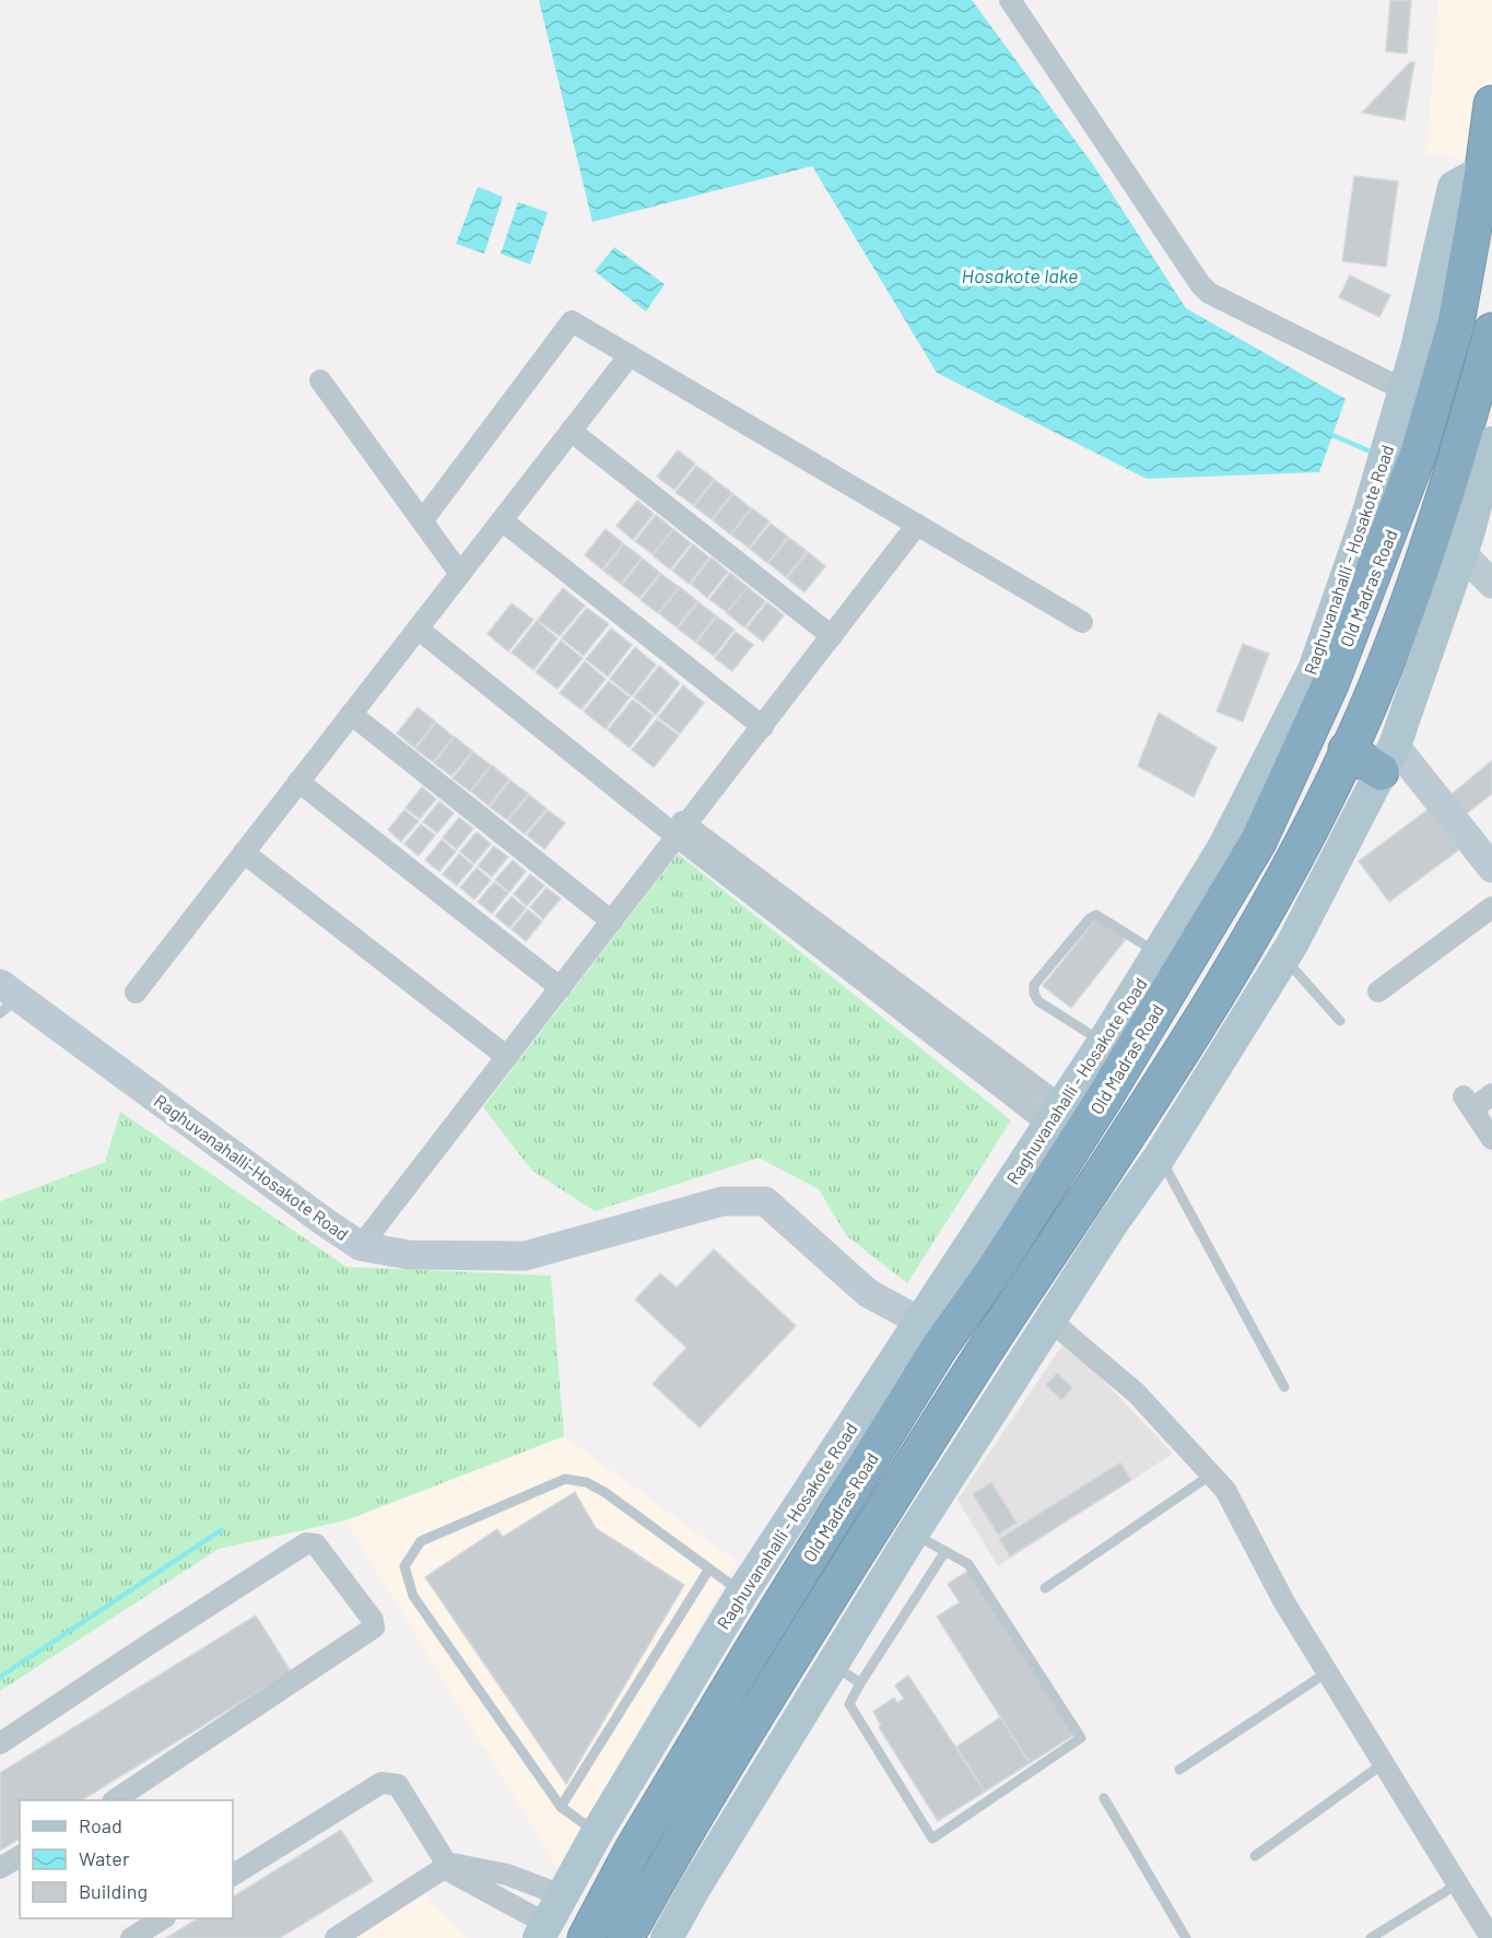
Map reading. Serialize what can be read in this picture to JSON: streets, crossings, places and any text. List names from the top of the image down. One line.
{"streets":{"highway":["Old Madras Road"],"main road":["Raghuvanahalli - Hosakote Road","Raghuvanahalli-Hosakote Road"]},"crossings":[["Raghuvanahalli - Hosakote Road","Old Madras Road"],["Raghuvanahalli - Hosakote Road","Raghuvanahalli-Hosakote Road"]],"water":["Hosakote lake"],"legend":["Road","Water","Building"]}
